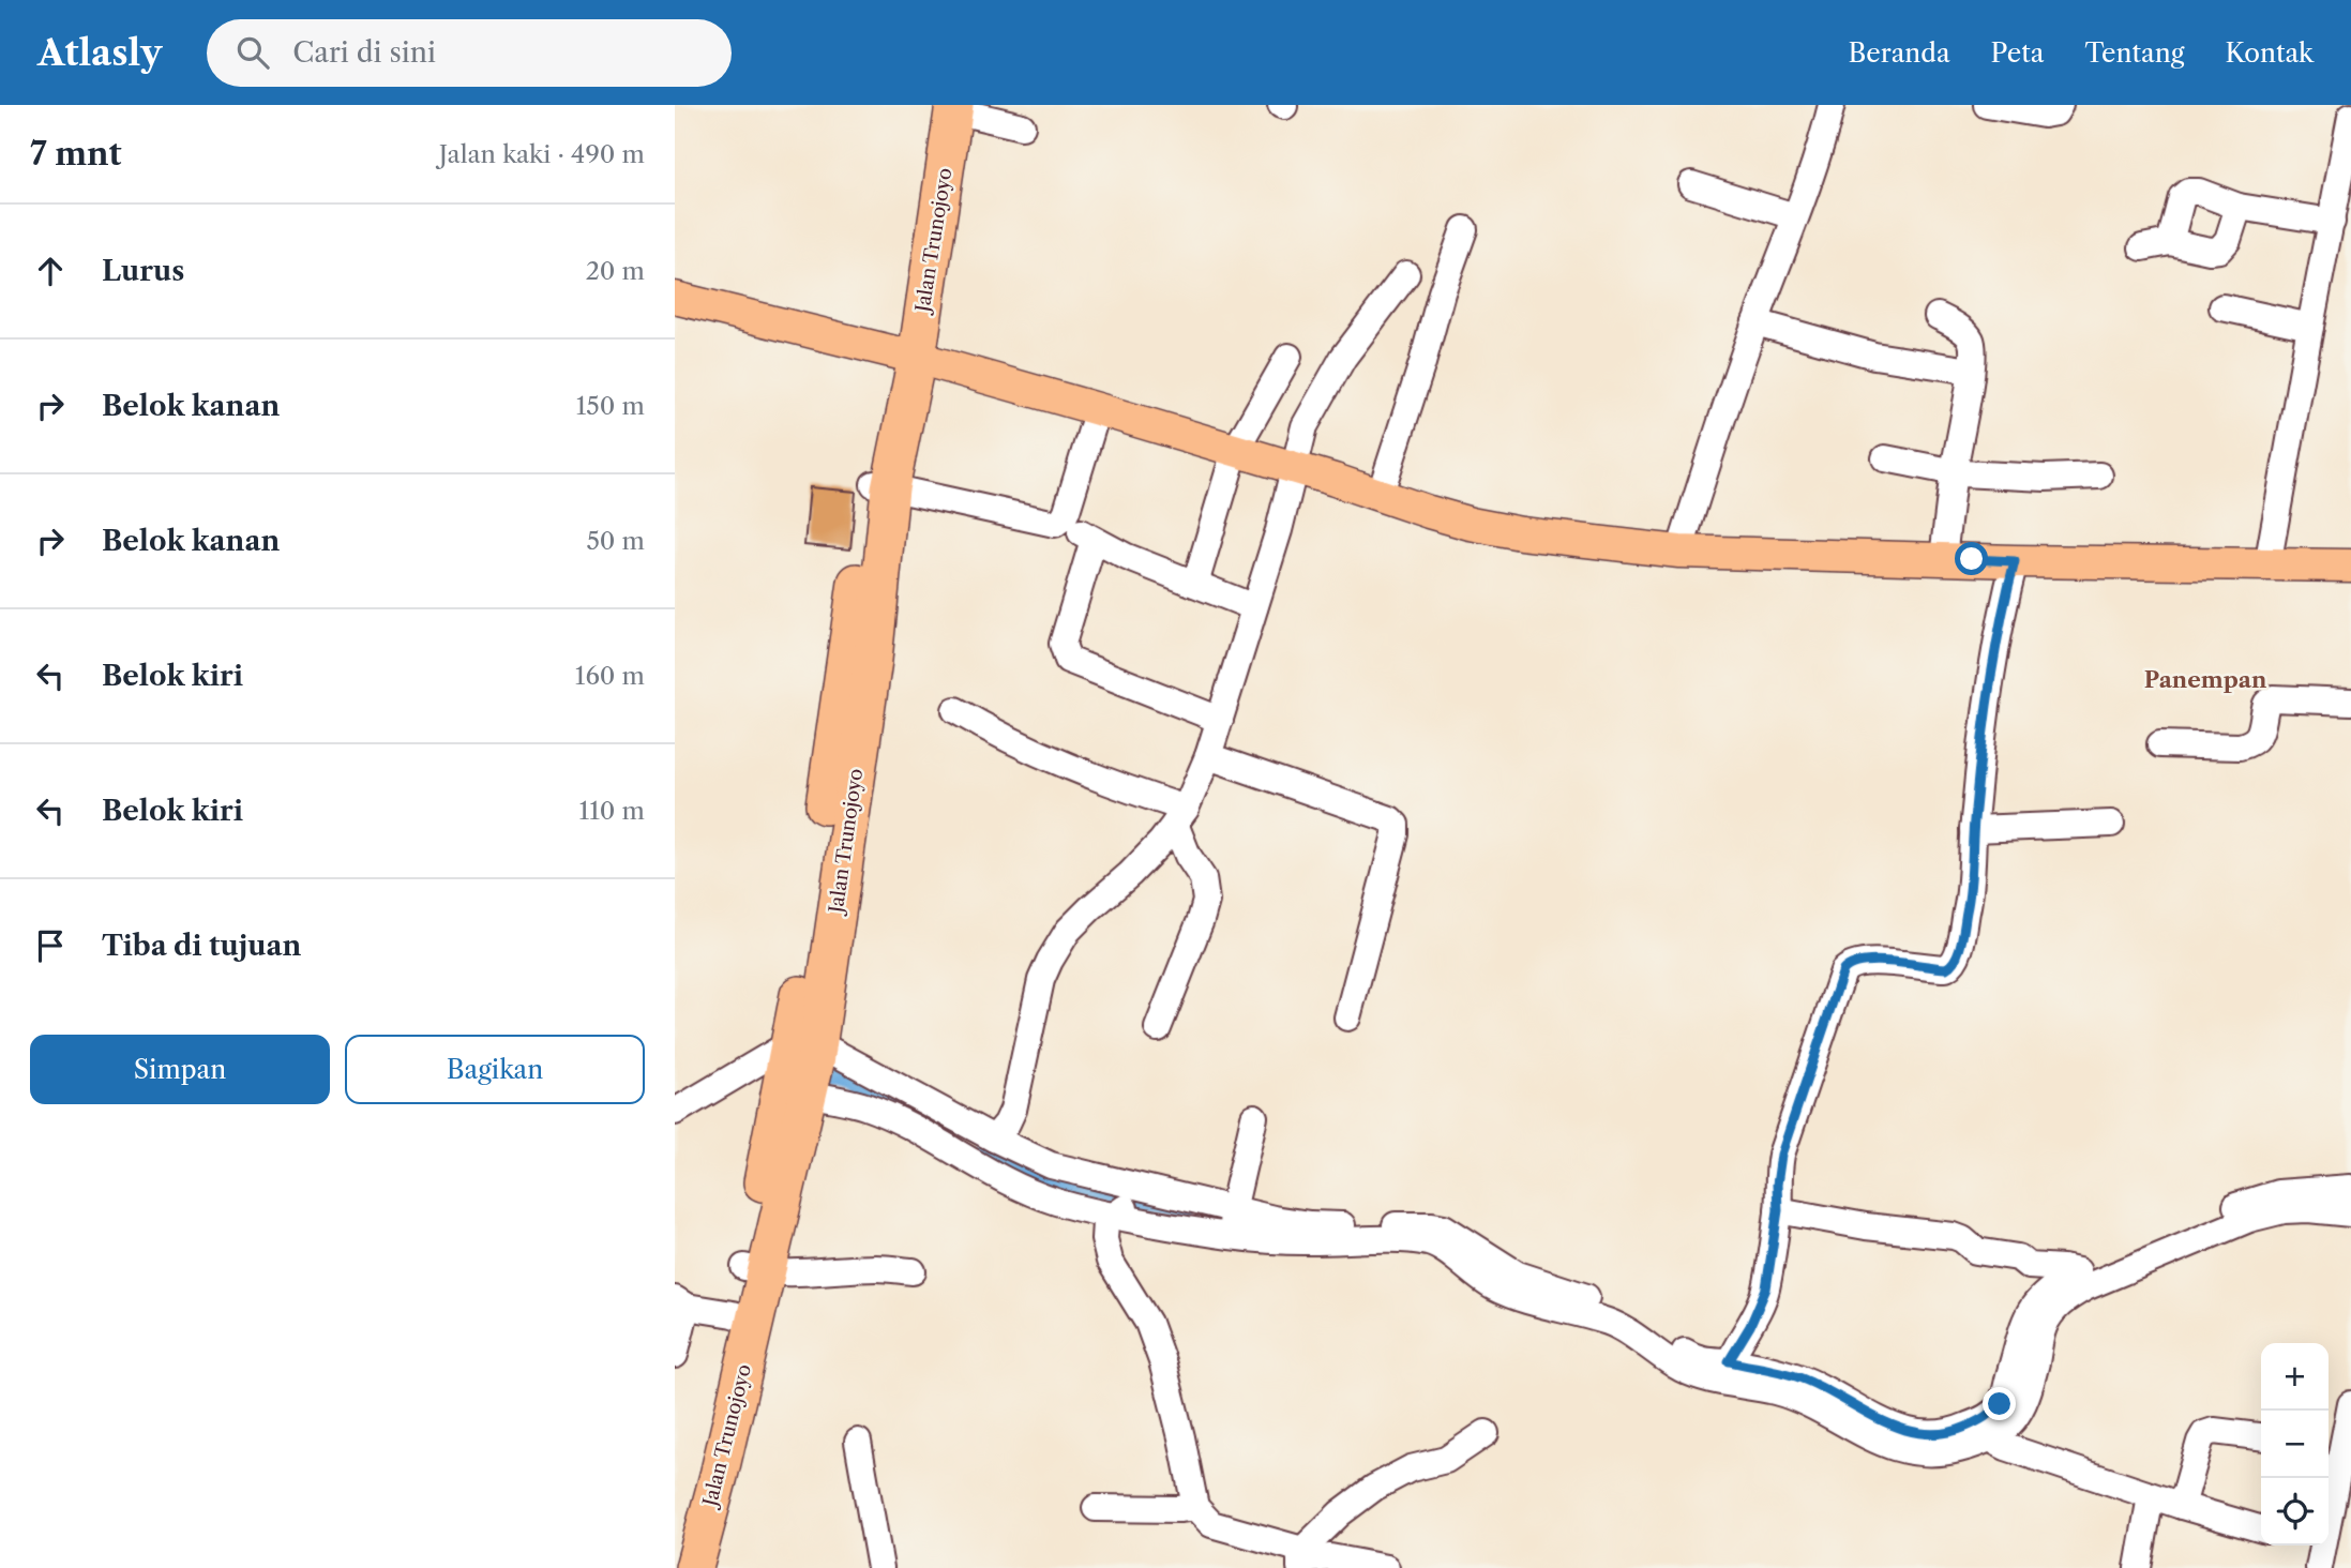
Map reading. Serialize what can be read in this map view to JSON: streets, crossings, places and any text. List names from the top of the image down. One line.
{"streets":{"highway":["Jalan Trunojoyo"]},"districts":["Panempan"],"page":{"header":"Atlasly","search":"Cari di sini","nav":["Beranda","Peta","Tentang","Kontak"],"heading":["7 mnt","Jalan kaki · 490 m"],"list":[["Lurus","20 m"],["Belok kanan","150 m"],["Belok kanan","50 m"],["Belok kiri","160 m"],["Belok kiri","110 m"],"Tiba di tujuan"],"buttons":["Simpan","Bagikan"],"map_buttons":["+","−"]}}
